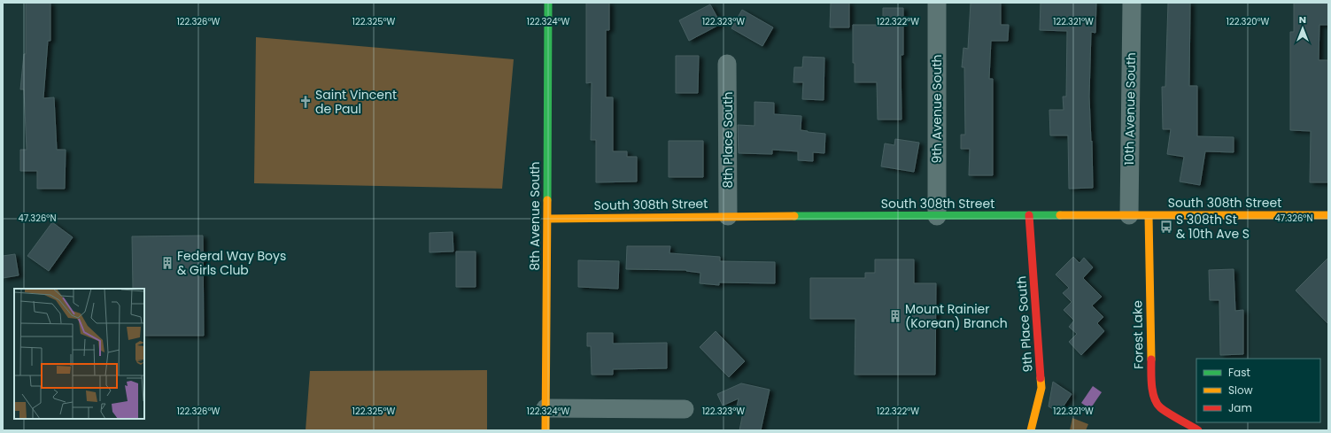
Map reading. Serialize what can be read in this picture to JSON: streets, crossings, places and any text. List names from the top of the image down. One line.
{"streets":{"street":["9th Avenue South","10th Avenue South","8th Place South","South 308th Street","8th Avenue South","9th Place South","Forest Lake"]},"crossings":[["9th Avenue South","South 308th Street"],["10th Avenue South","South 308th Street"],["8th Place South","South 308th Street"],["South 308th Street","8th Avenue South"],["South 308th Street","9th Place South"],["South 308th Street","Forest Lake"]],"places":{"church":["Saint Vincent de Paul"],"bus stop":["S 308th St & 10th Ave S"],"building":["Federal Way Boys & Girls Club","Mount Rainier (Korean) Branch"]},"legend":["Fast","Slow","Jam"],"north":"top","coordinates":["122.326°W","122.325°W","122.324°W","122.323°W","122.322°W","122.321°W","122.320°W","47.326°N"]}
